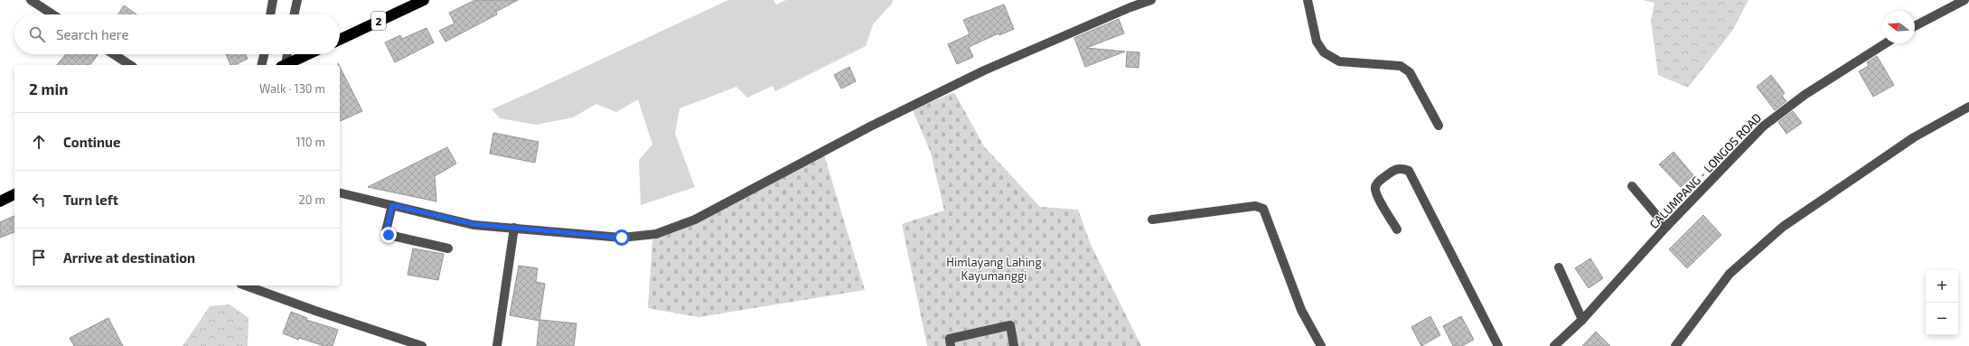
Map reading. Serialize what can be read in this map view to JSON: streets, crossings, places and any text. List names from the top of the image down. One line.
{"streets":{"highway":["2"],"street":["CALUMPANG - LONGOS ROAD"]},"parks":["Himlayang Lahing Kayumanggi"],"north":"left","page":{"search":"Search here","heading":["2 min","Walk · 130 m"],"list":[["Continue","110 m"],["Turn left","20 m"],"Arrive at destination"],"map_buttons":["+","−"]}}
